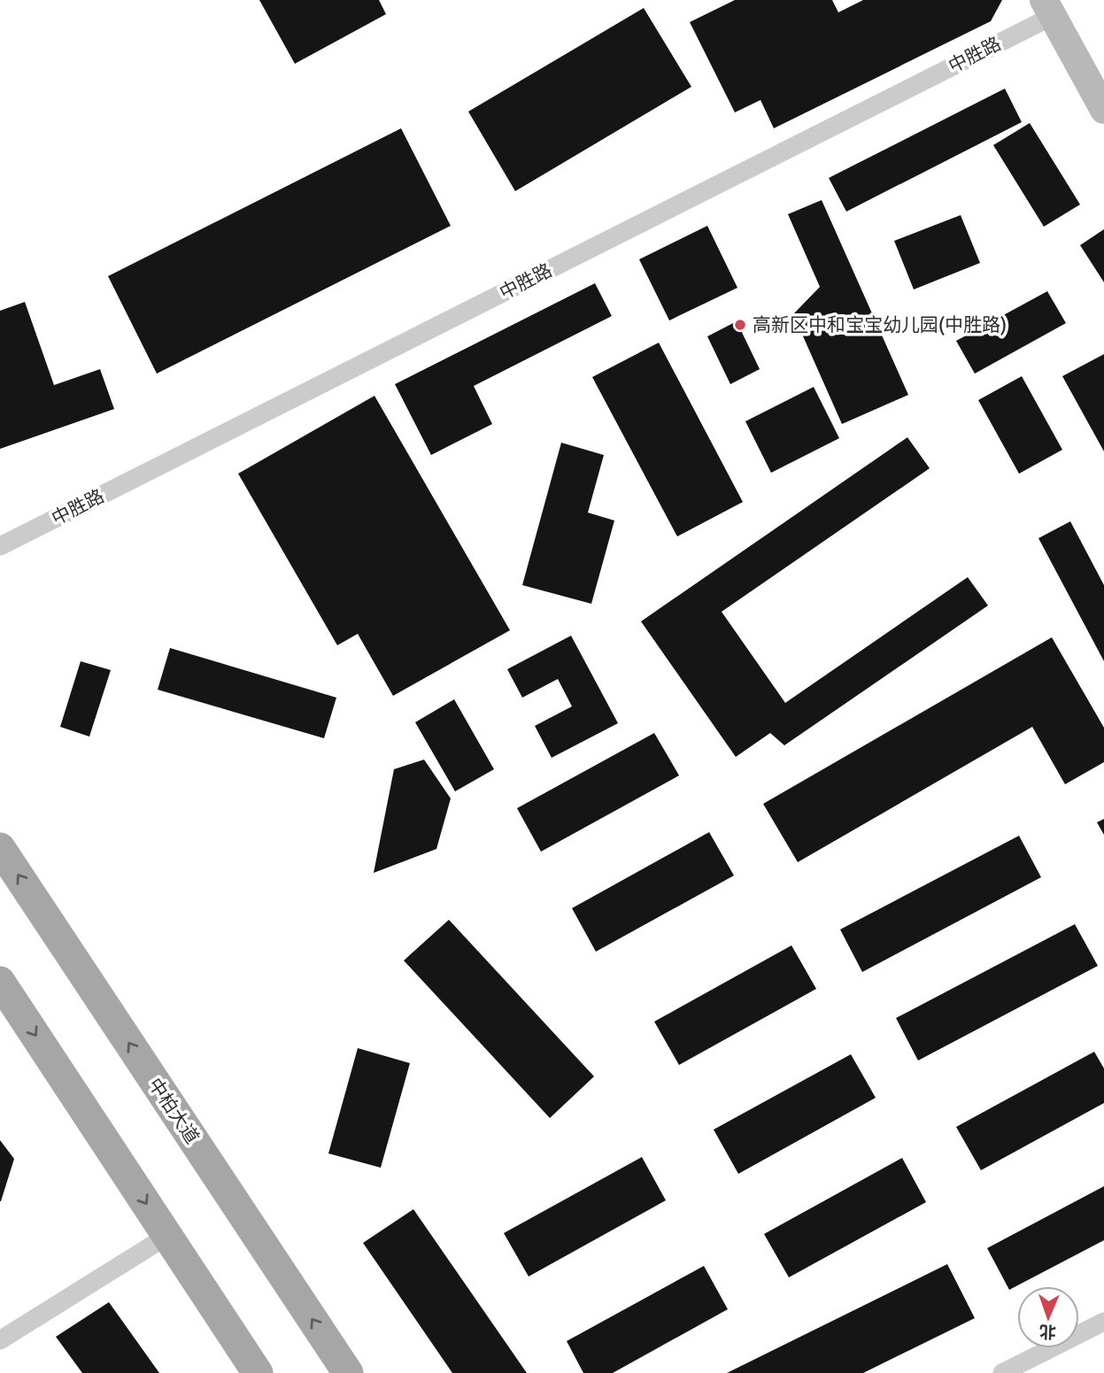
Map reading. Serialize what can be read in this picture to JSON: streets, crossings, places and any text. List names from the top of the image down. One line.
{"streets":{"main road":["中柏大道"],"street":["中胜路"]},"places":["高新区中和宝宝幼儿园(中胜路)"],"north":"bottom"}
